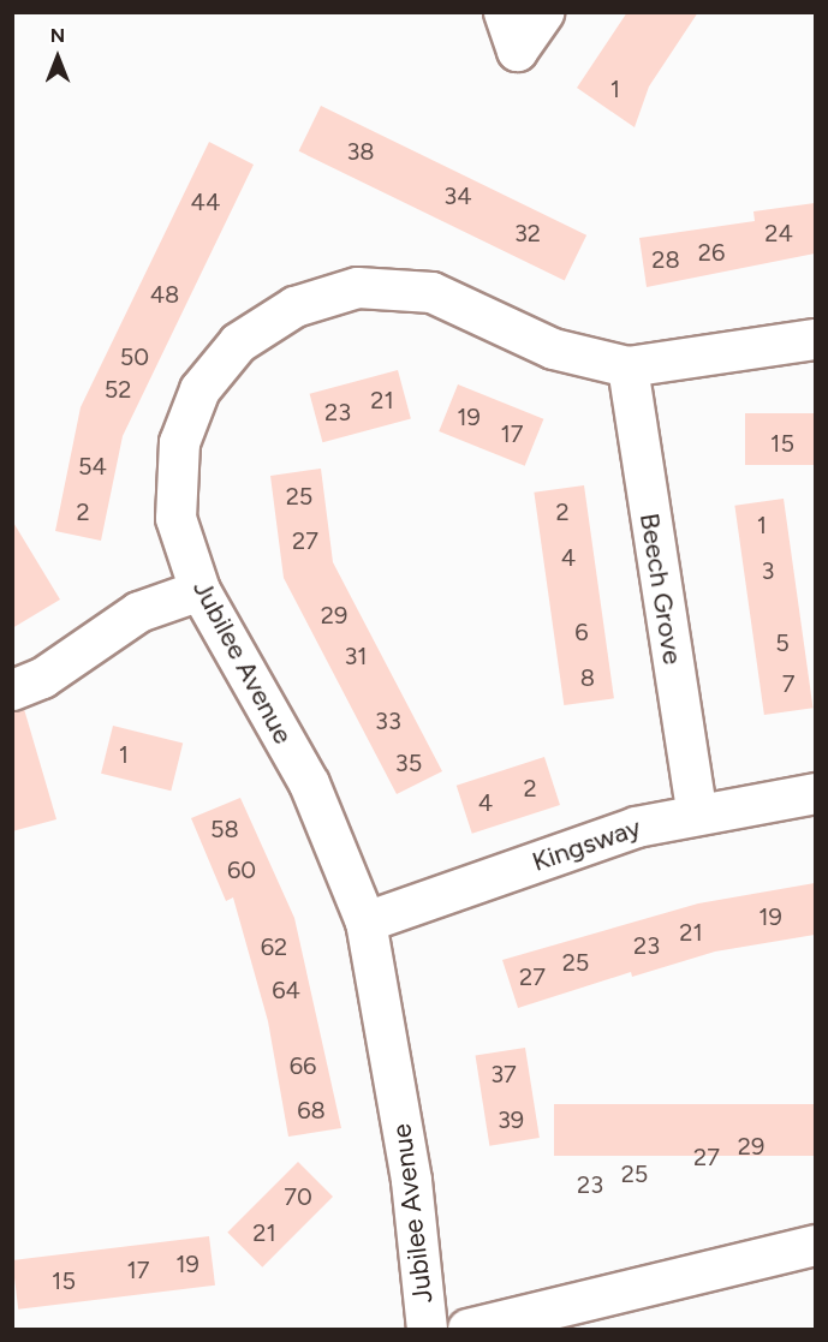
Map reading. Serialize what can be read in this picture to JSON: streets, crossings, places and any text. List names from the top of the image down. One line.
{"streets":{"street":["Beech Grove","Jubilee Avenue","Kingsway"]},"crossings":[["Beech Grove","Jubilee Avenue"],["Beech Grove","Kingsway"],["Jubilee Avenue","Kingsway"]],"house_numbers":["1","38","34","44","32","24","26","28","48","50","52","21","23","19","17","15","54","25","2","2","1","27","4","3","29","6","5","31","8","7","33","1","35","2","4","58","60","19","21","23","62","25","27","64","66","37","68","39","29","27","25","23","70","21","19","17","15"],"north":"top"}
